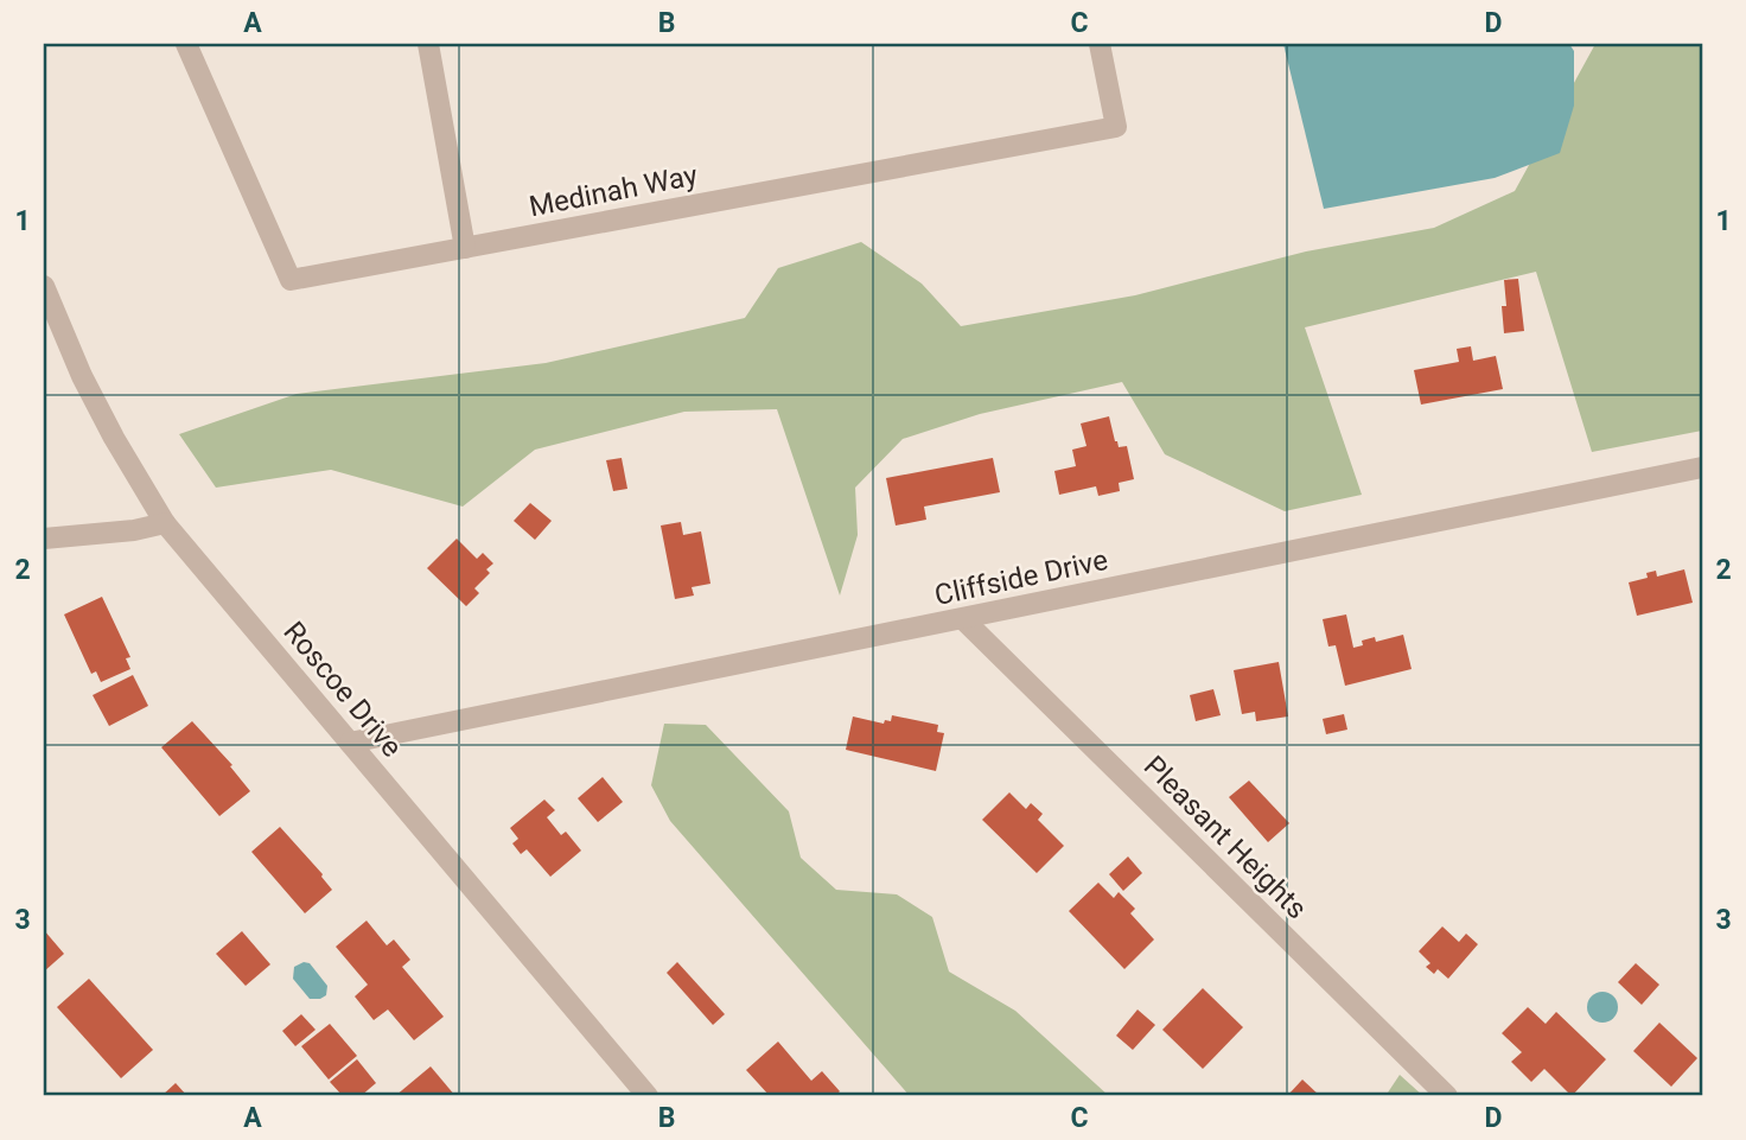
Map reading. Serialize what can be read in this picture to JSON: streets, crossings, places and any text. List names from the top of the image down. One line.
{"streets":{"street":["Medinah Way","Cliffside Drive","Roscoe Drive","Pleasant Heights"]},"crossings":[["Cliffside Drive","Roscoe Drive"],["Cliffside Drive","Pleasant Heights"]],"grid":{"columns":["A","B","C","D"],"rows":["1","2","3"]}}
